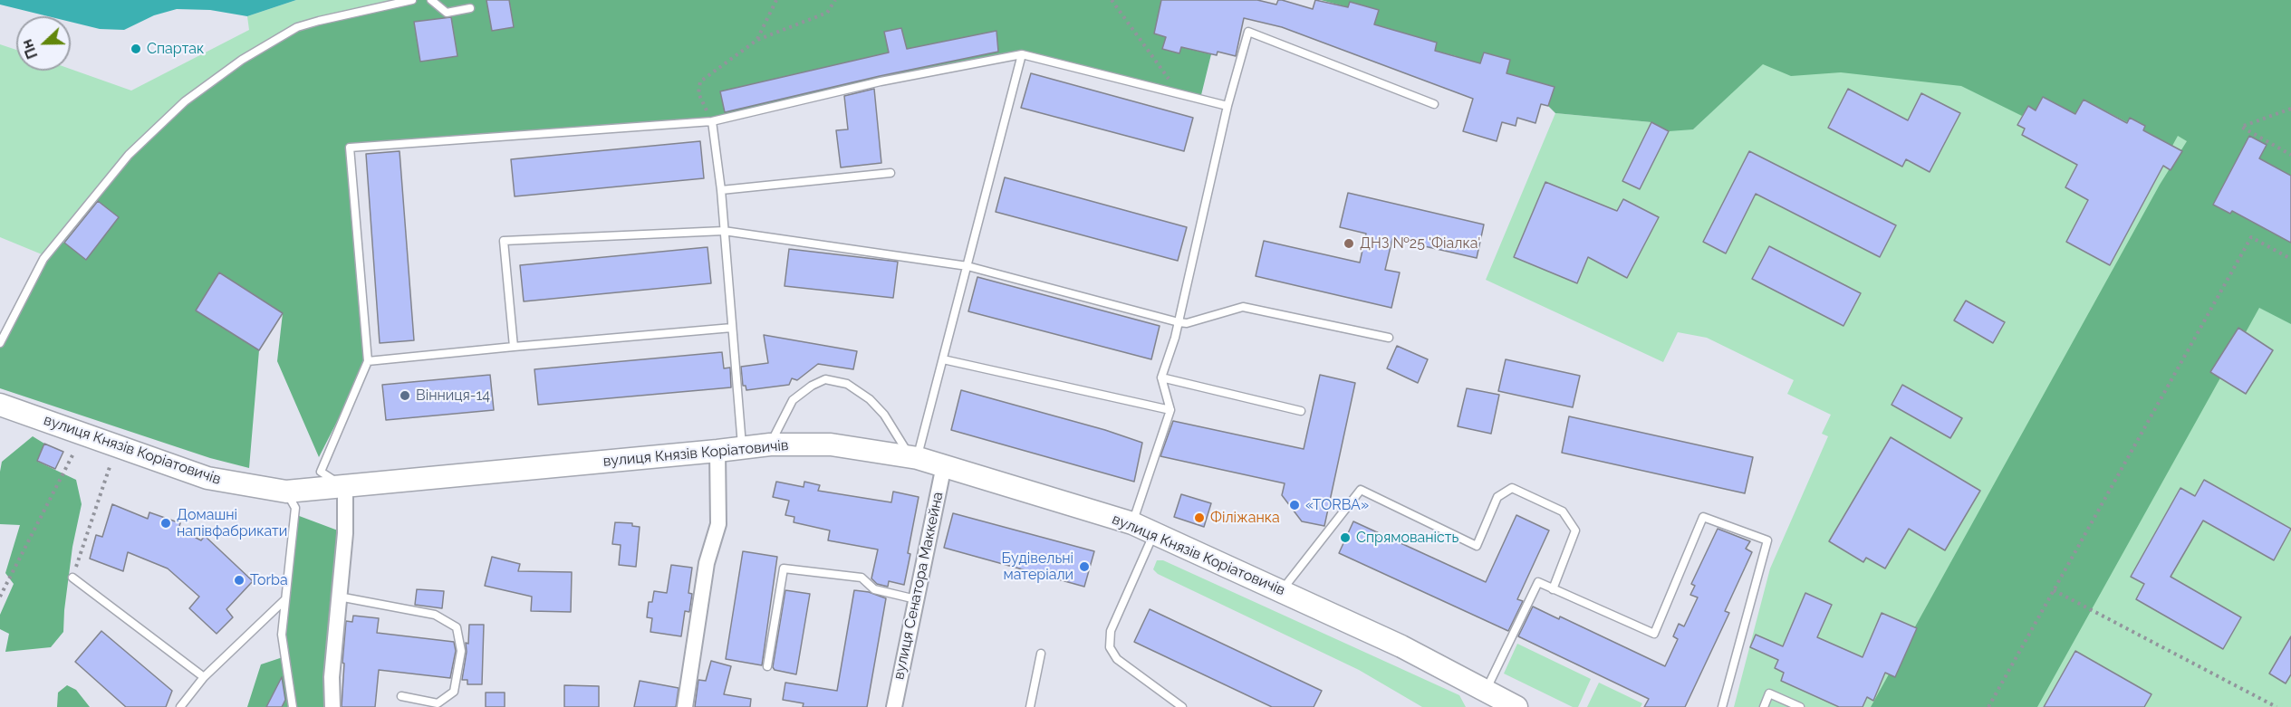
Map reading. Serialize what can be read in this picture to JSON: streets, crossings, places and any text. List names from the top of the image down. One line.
{"streets":{"main road":["вулиця Князів Коріатовичів"],"street":["вулиця Сенатора Маккейна"]},"crossings":[["вулиця Князів Коріатовичів","вулиця Сенатора Маккейна"]],"places":["Спартак","ДНЗ №25 'Фіалка'","Вінниця-14","«TORBA»","Філіжанка","Домашні напівфабрикати","Спрямованість","Будівельні матеріали","Torba"],"north":"left"}
